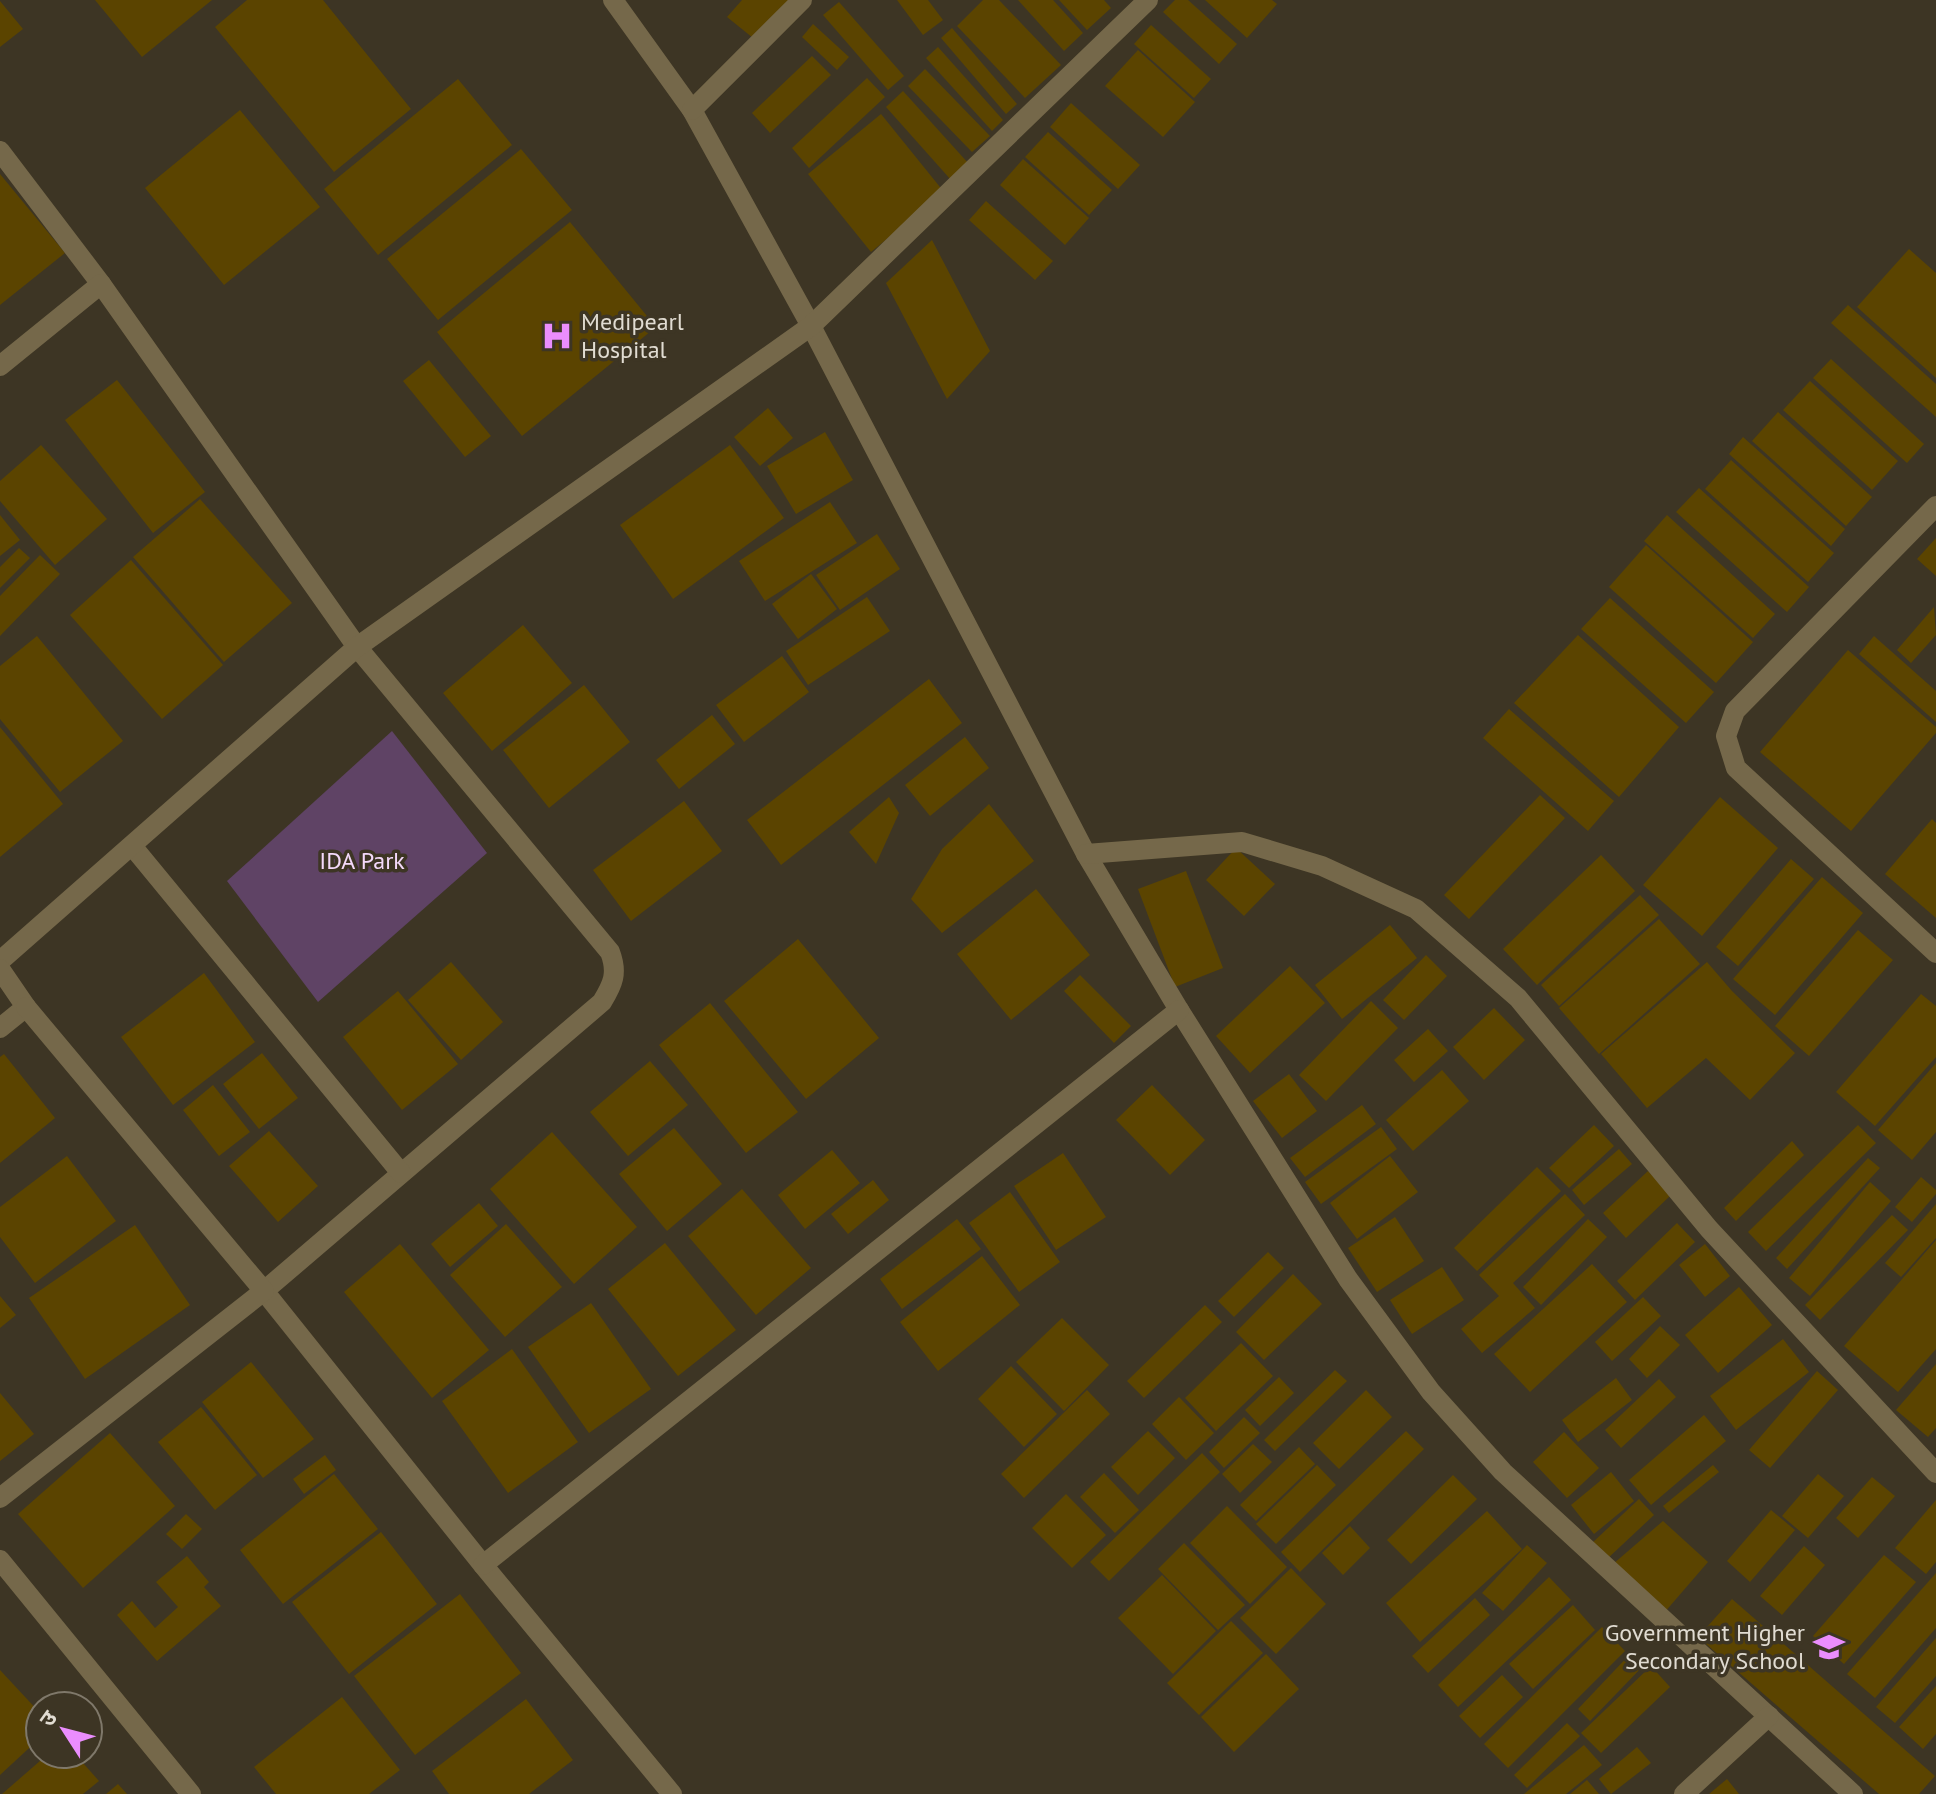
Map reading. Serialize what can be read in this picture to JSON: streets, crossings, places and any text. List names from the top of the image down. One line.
{"parks":["IDA Park"],"places":{"hospital":["Medipearl Hospital"],"school or university":["Government Higher Secondary School"]},"north":"top left"}
